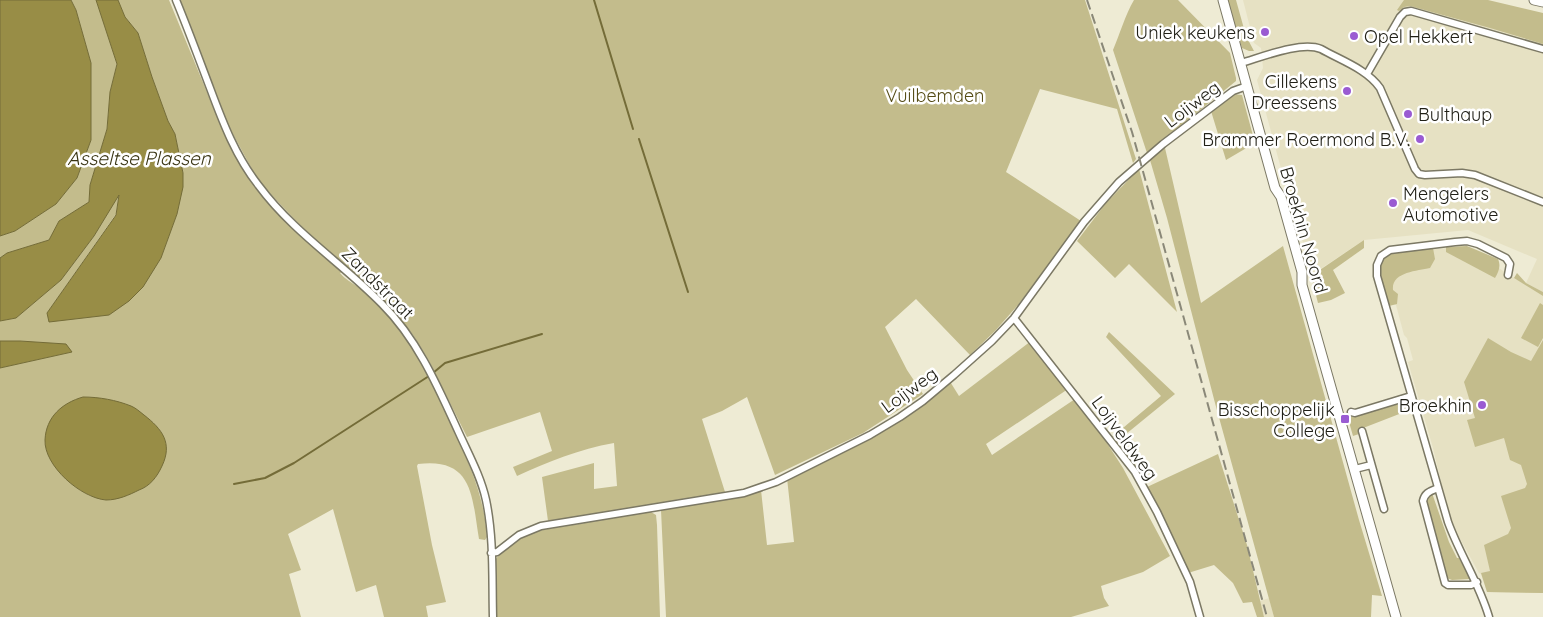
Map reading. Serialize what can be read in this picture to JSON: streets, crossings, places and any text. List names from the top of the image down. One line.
{"streets":{"street":["Loijweg","Broekhin Noord","Zandstraat","Loijveldweg"]},"crossings":[["Loijweg","Broekhin Noord"],["Loijweg","Zandstraat"],["Loijweg","Loijveldweg"]],"water":["Asseltse Plassen"],"parks":["Vuilbemden"],"places":{"other":["Uniek keukens","Opel Hekkert","Cillekens Dreessens","Bulthaup","Brammer Roermond B.V.","Mengelers Automotive","Broekhin"],"transit":["Bisschoppelijk College"]}}
